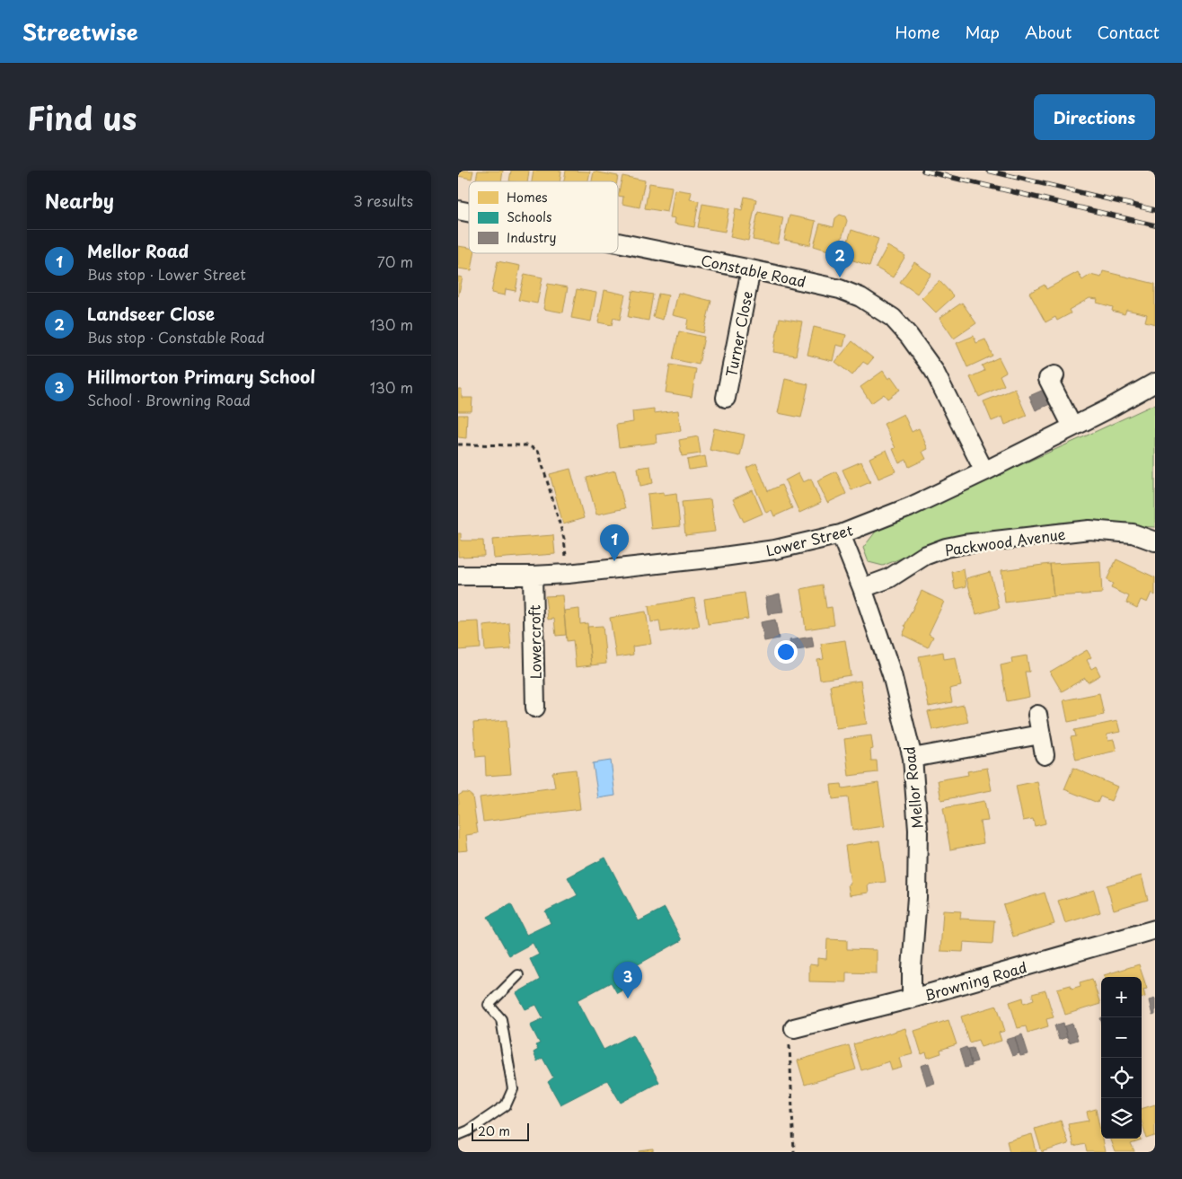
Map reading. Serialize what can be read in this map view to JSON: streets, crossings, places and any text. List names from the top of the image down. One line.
{"streets":{"street":["Constable Road","Turner Close","Lower Street","Packwood Avenue","Lowercroft","Mellor Road","Browning Road"]},"crossings":[["Constable Road","Turner Close"],["Constable Road","Lower Street"],["Lower Street","Lowercroft"],["Lower Street","Mellor Road"],["Packwood Avenue","Mellor Road"],["Mellor Road","Browning Road"]],"legend":["Homes","Schools","Industry"],"scale_bar":"20 m","page":{"header":"Streetwise","nav":["Home","Map","About","Contact"],"title":"Find us","buttons":"Directions","heading":["Nearby","3 results"],"list":[{"mark":"1","name":"Mellor Road","note":"Bus stop · Lower Street","value":"70 m"},{"mark":"2","name":"Landseer Close","note":"Bus stop · Constable Road","value":"130 m"},{"mark":"3","name":"Hillmorton Primary School","note":"School · Browning Road","value":"130 m"}],"pins":["2","1","3"],"map_buttons":["+","−"],"scale":"20 m"}}
